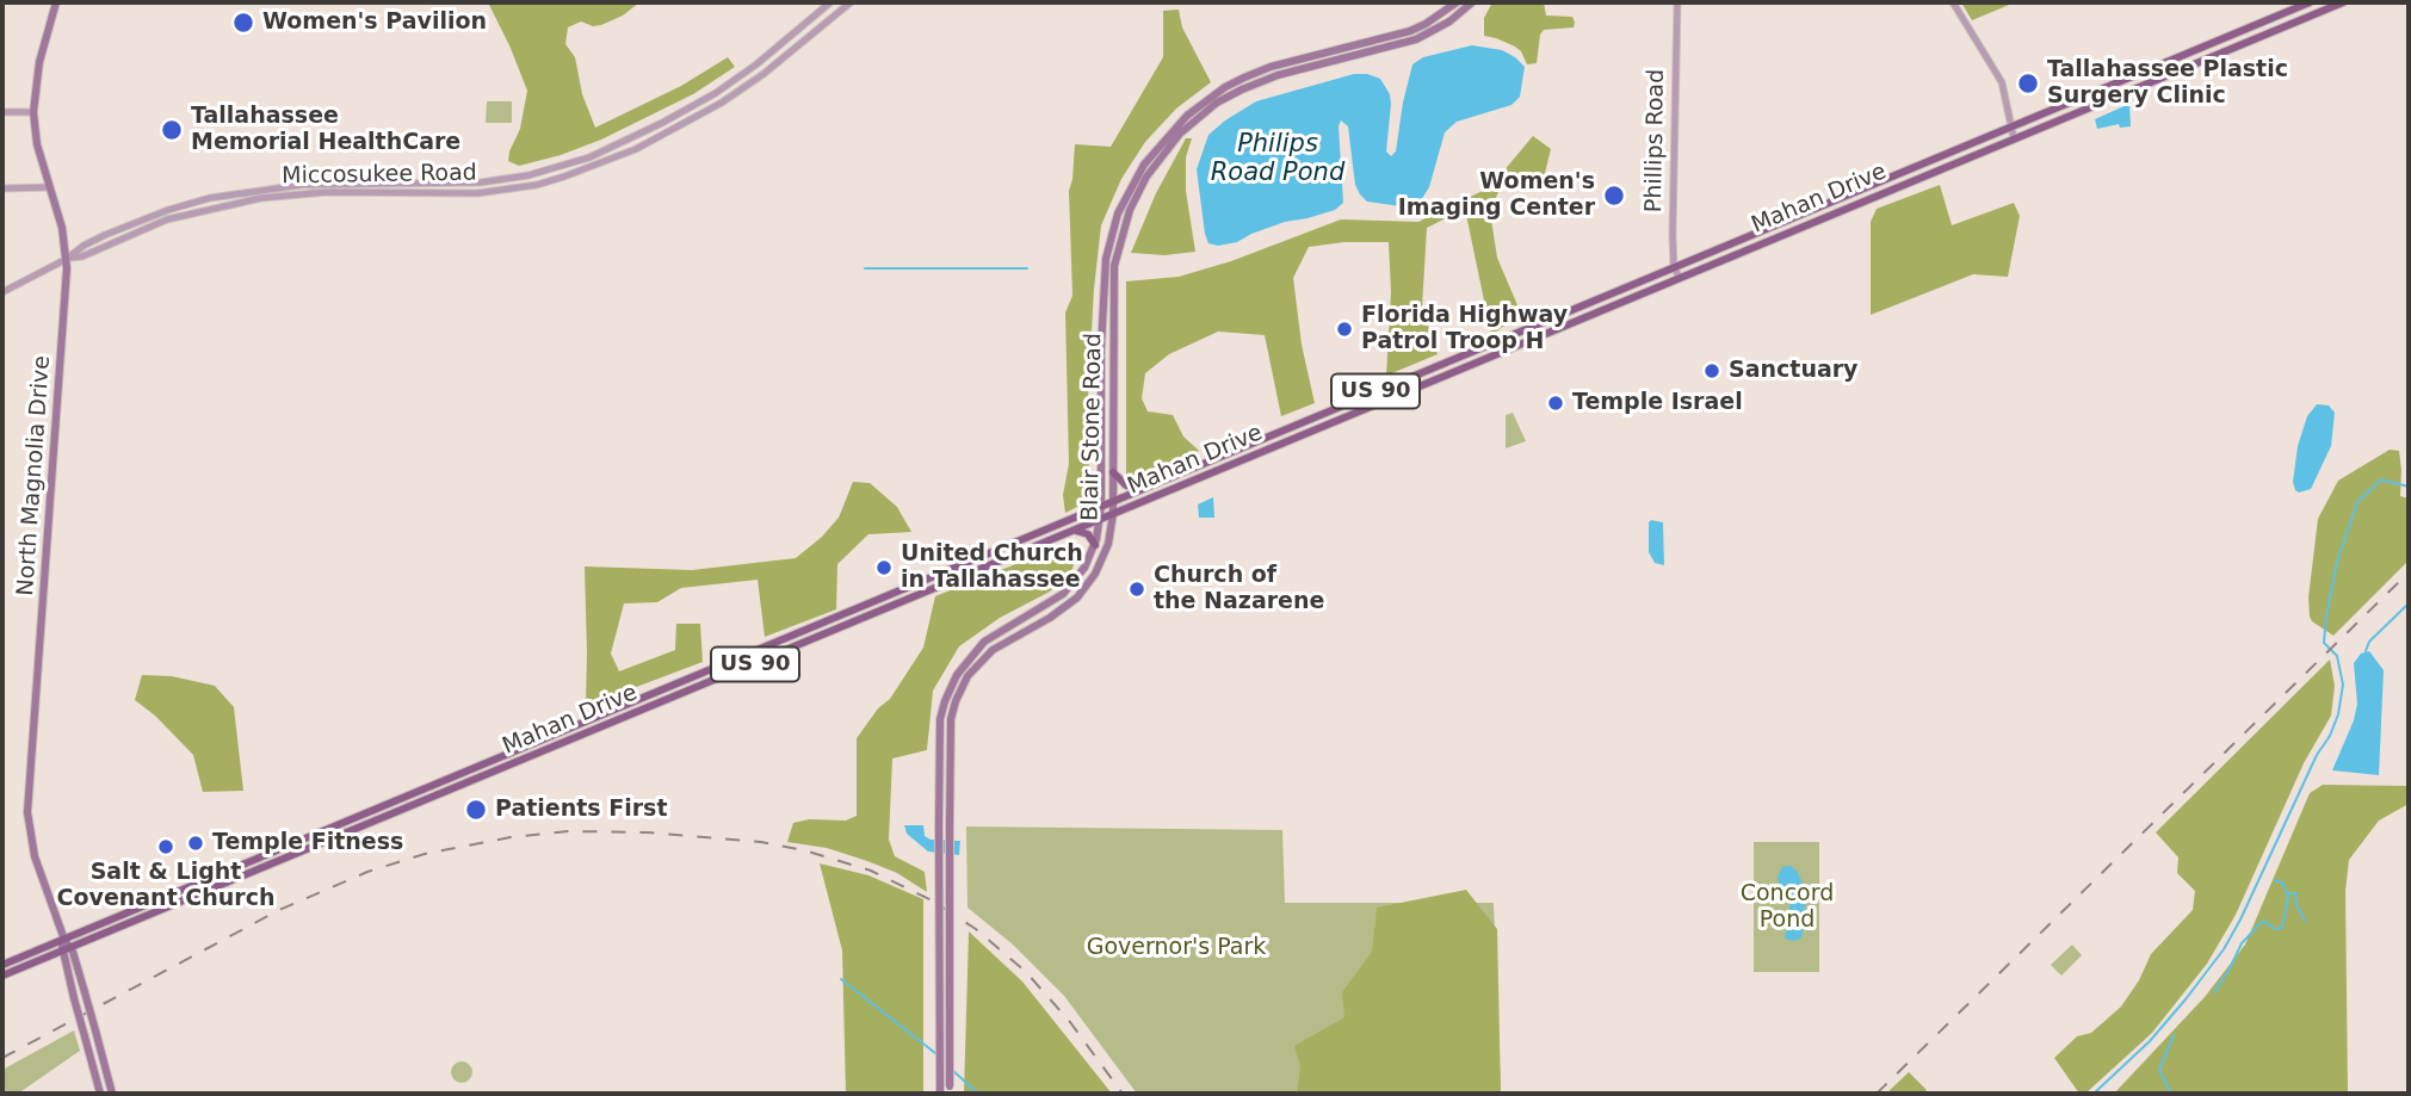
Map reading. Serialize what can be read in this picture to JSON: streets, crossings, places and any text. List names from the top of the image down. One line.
{"streets":{"main road":["Mahan Drive","US 90","Blair Stone Road","North Magnolia Drive"],"street":["Phillips Road","Miccosukee Road"]},"crossings":[["Phillips Road","Mahan Drive"],["Miccosukee Road","North Magnolia Drive"],["Mahan Drive","US 90"],["Mahan Drive","Blair Stone Road"],["Mahan Drive","North Magnolia Drive"],["US 90","North Magnolia Drive"]],"water":["Philips Road Pond"],"parks":["Concord Pond","Governor's Park"],"places":["Women's Pavilion","Tallahassee Plastic Surgery Clinic","Tallahassee Memorial HealthCare","Women's Imaging Center","Florida Highway Patrol Troop H","Sanctuary","Temple Israel","United Church in Tallahassee","Church of the Nazarene","Patients First","Temple Fitness","Salt & Light Covenant Church"]}
